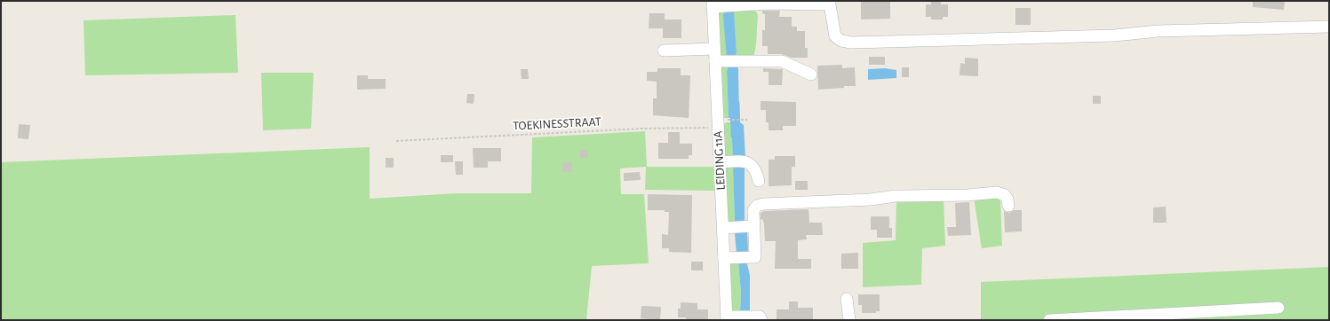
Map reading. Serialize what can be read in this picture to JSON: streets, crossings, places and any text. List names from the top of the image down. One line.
{"streets":{"street":["LEIDING 11A"],"path":["TOEKINESSTRAAT"]},"crossings":[["TOEKINESSTRAAT","LEIDING 11A"]]}
